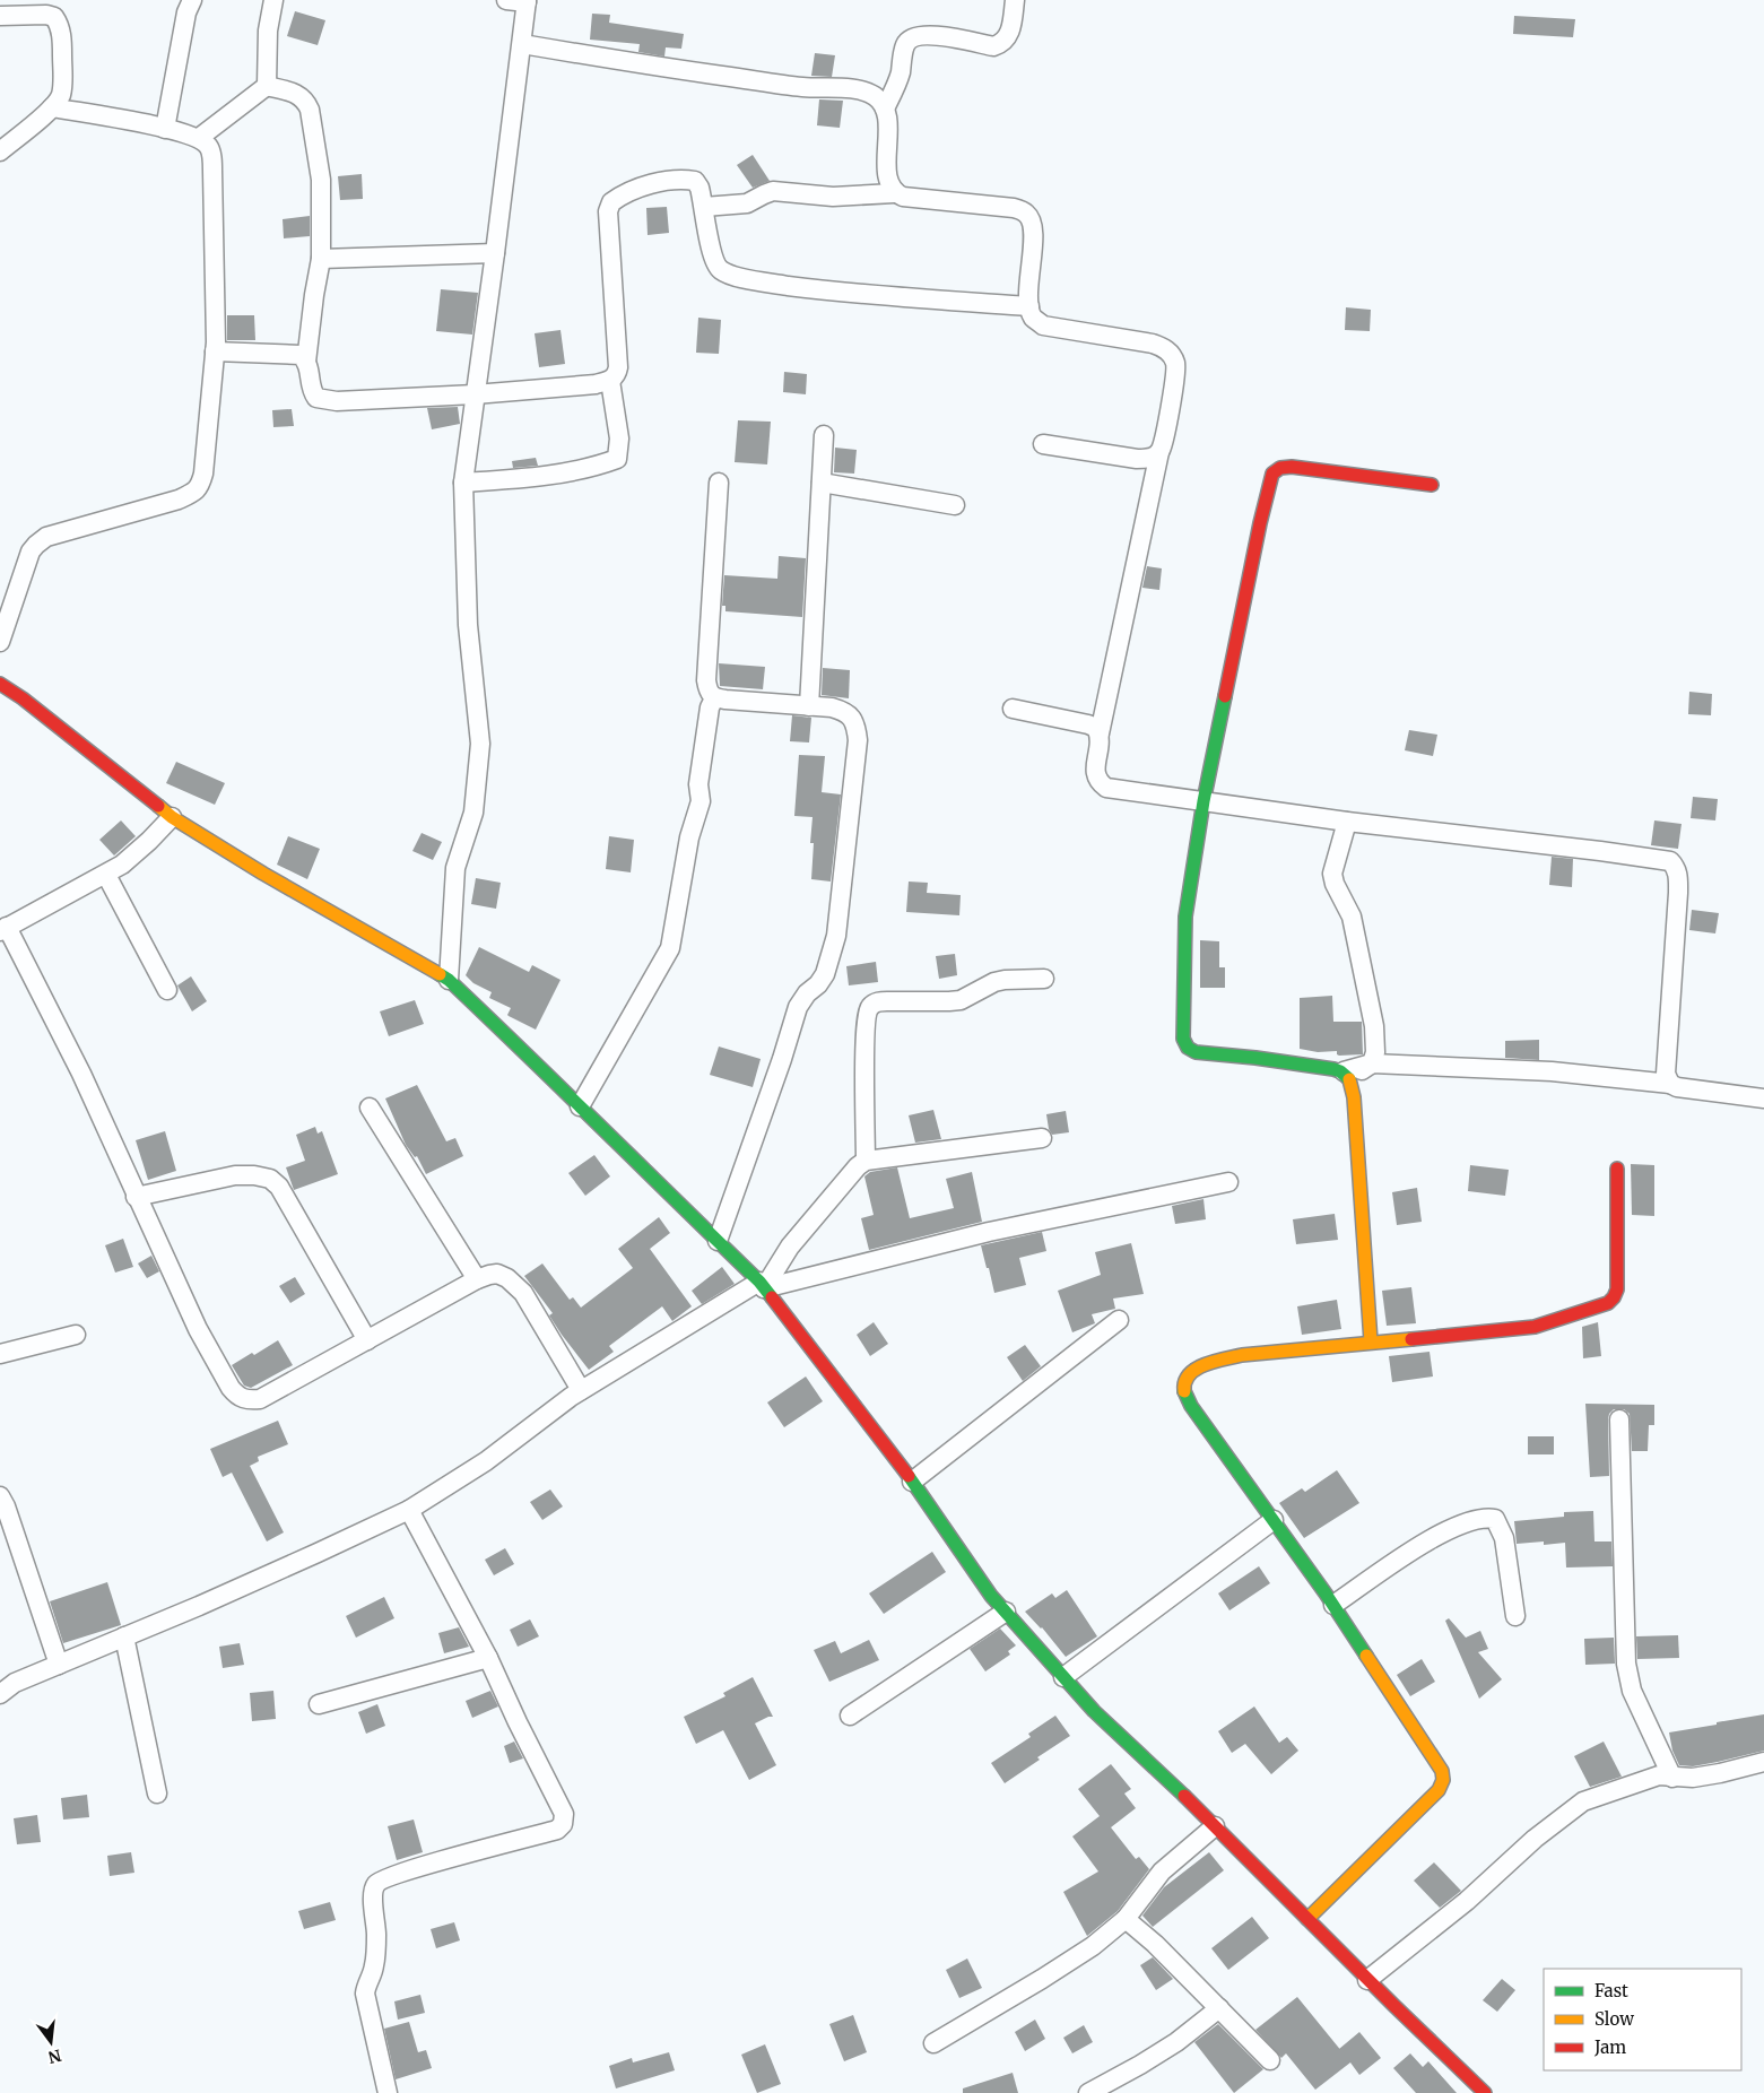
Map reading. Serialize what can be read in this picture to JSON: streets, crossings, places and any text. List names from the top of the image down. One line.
{"legend":["Fast","Slow","Jam"],"north":"bottom"}
